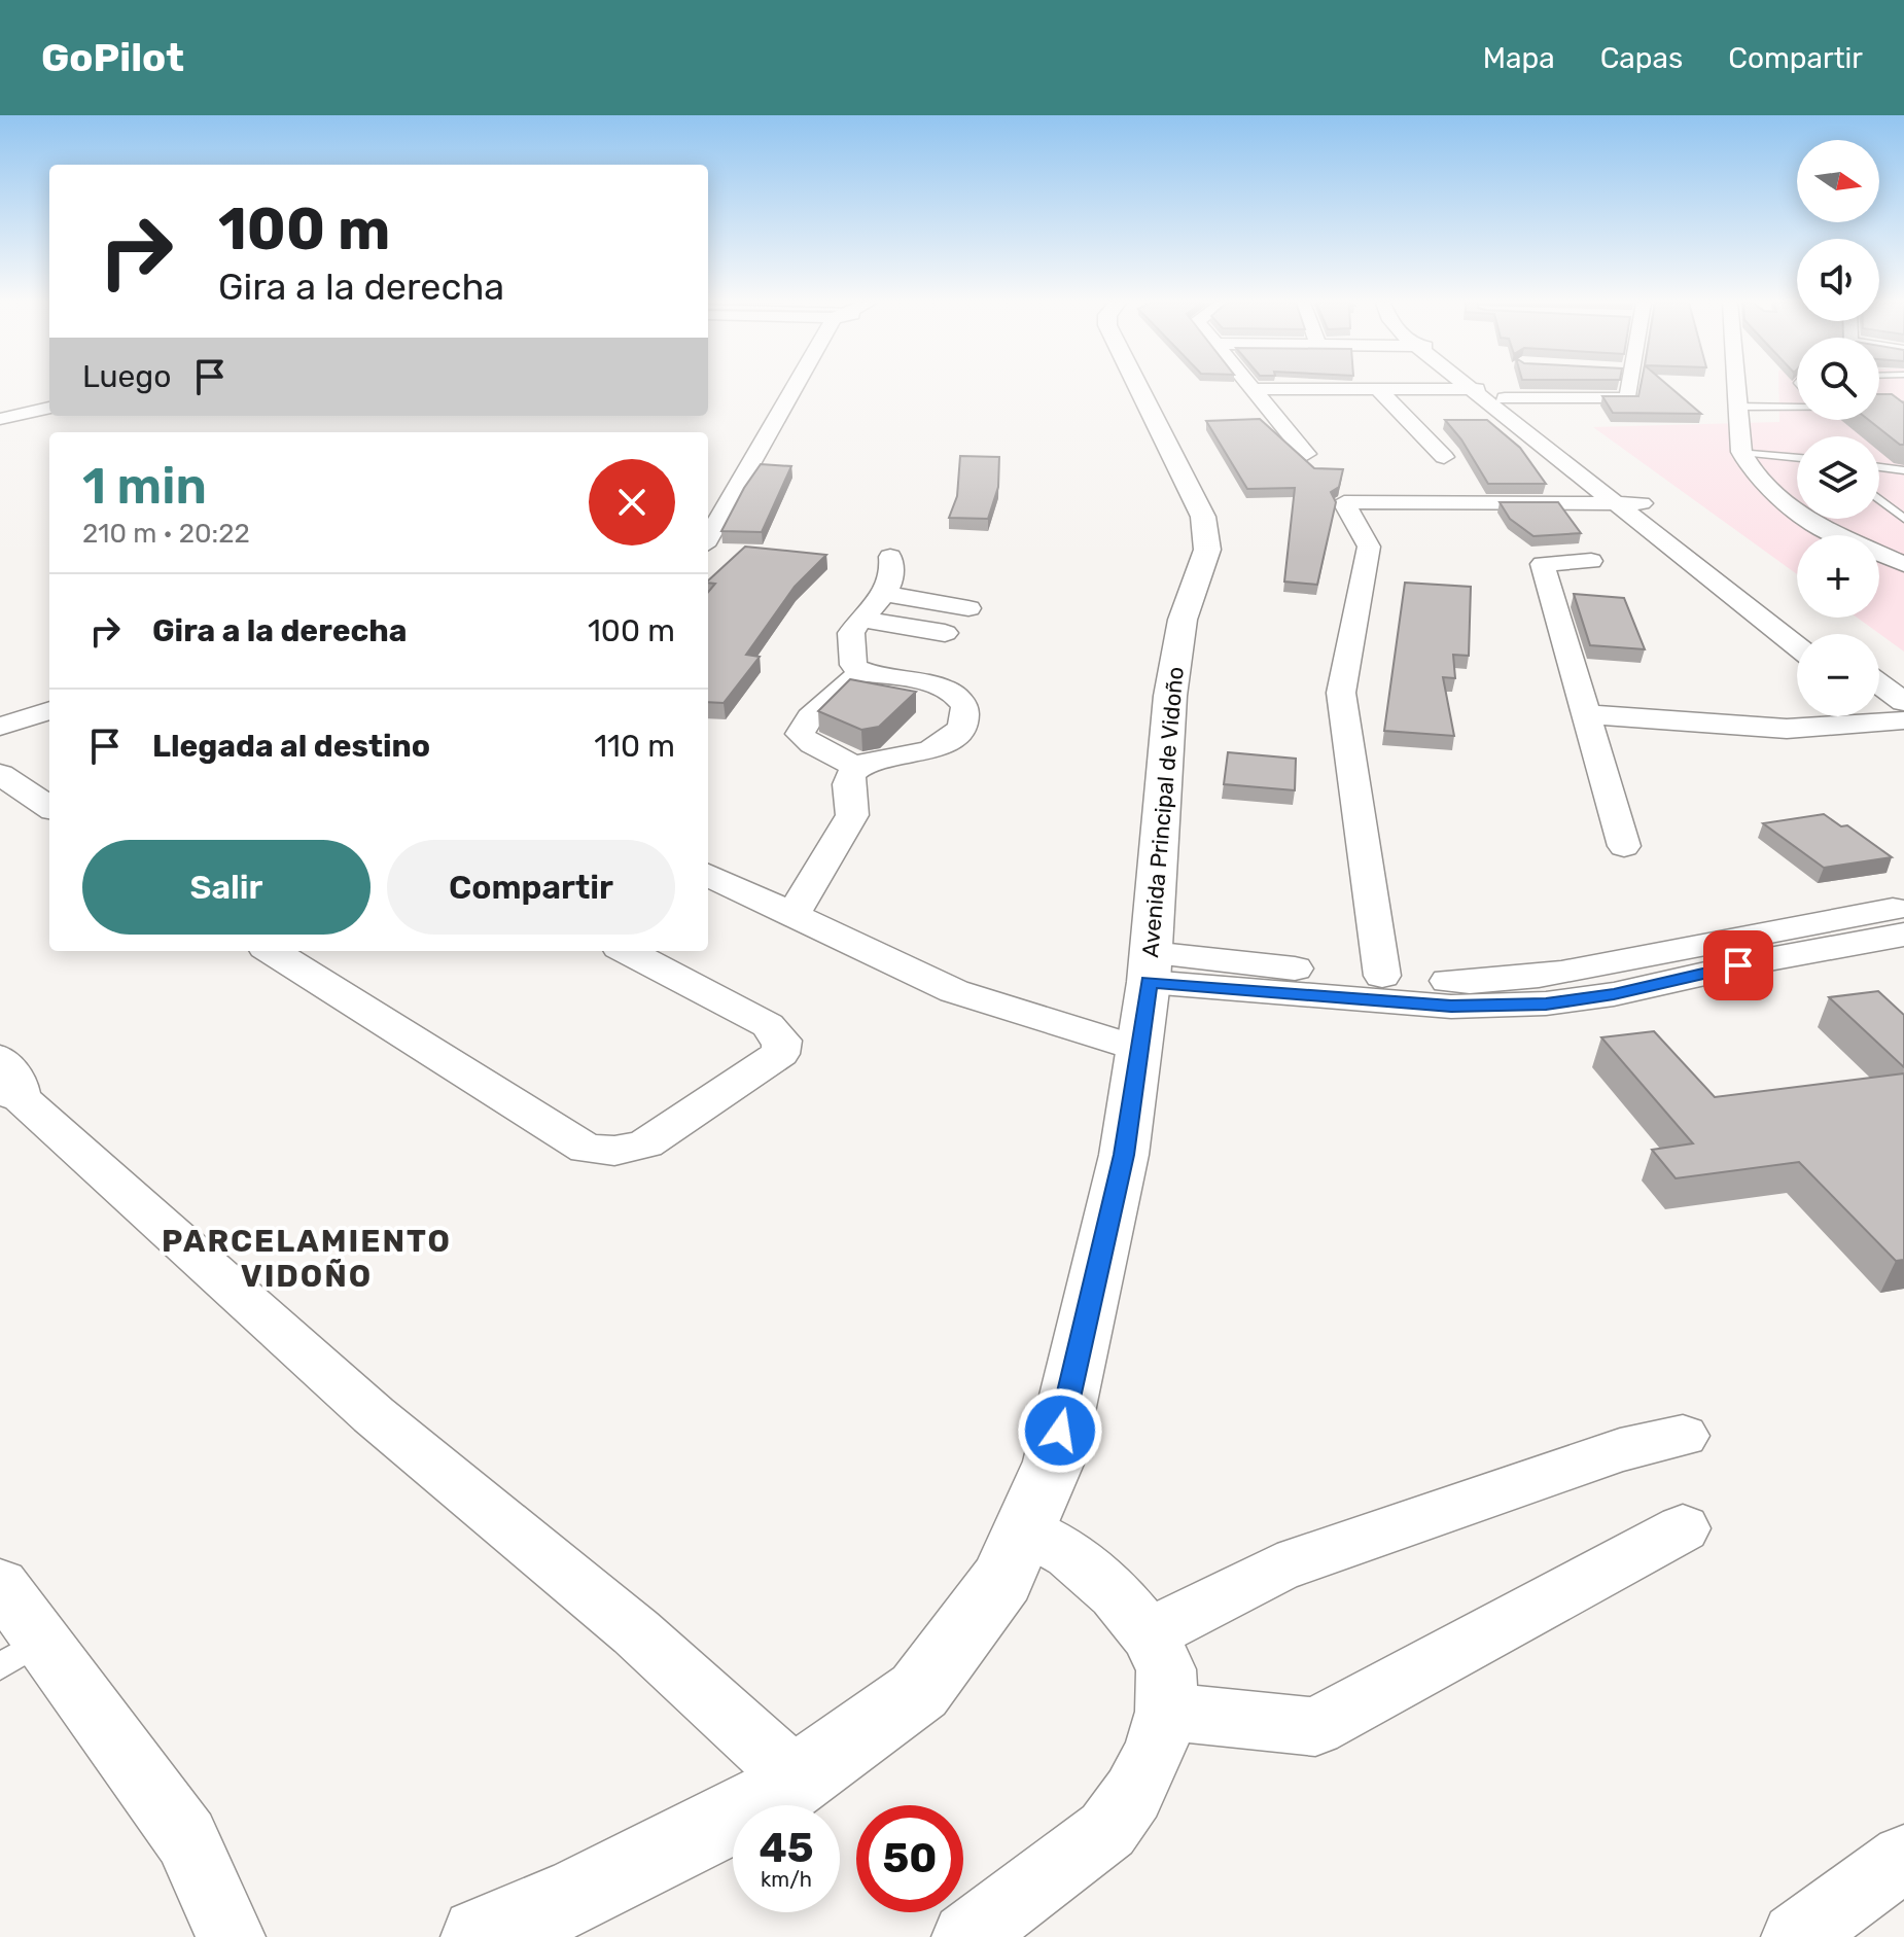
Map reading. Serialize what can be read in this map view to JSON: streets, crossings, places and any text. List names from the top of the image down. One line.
{"streets":{"main road":["Avenida Principal de Vidoño"]},"districts":["PARCELAMIENTO VIDOÑO"],"north":"right","page":{"header":"GoPilot","nav":["Mapa","Capas","Compartir"],"map_buttons":["+","−"],"turn":["100 m","Gira a la derecha"],"then":"Luego","heading":["1 min","210 m · 20:22"],"list":[{"name":"Gira a la derecha","value":"100 m"},{"name":"Llegada al destino","value":"110 m"}],"buttons":["Salir","Compartir"],"speed":"45 km/h","limit":"50"}}
